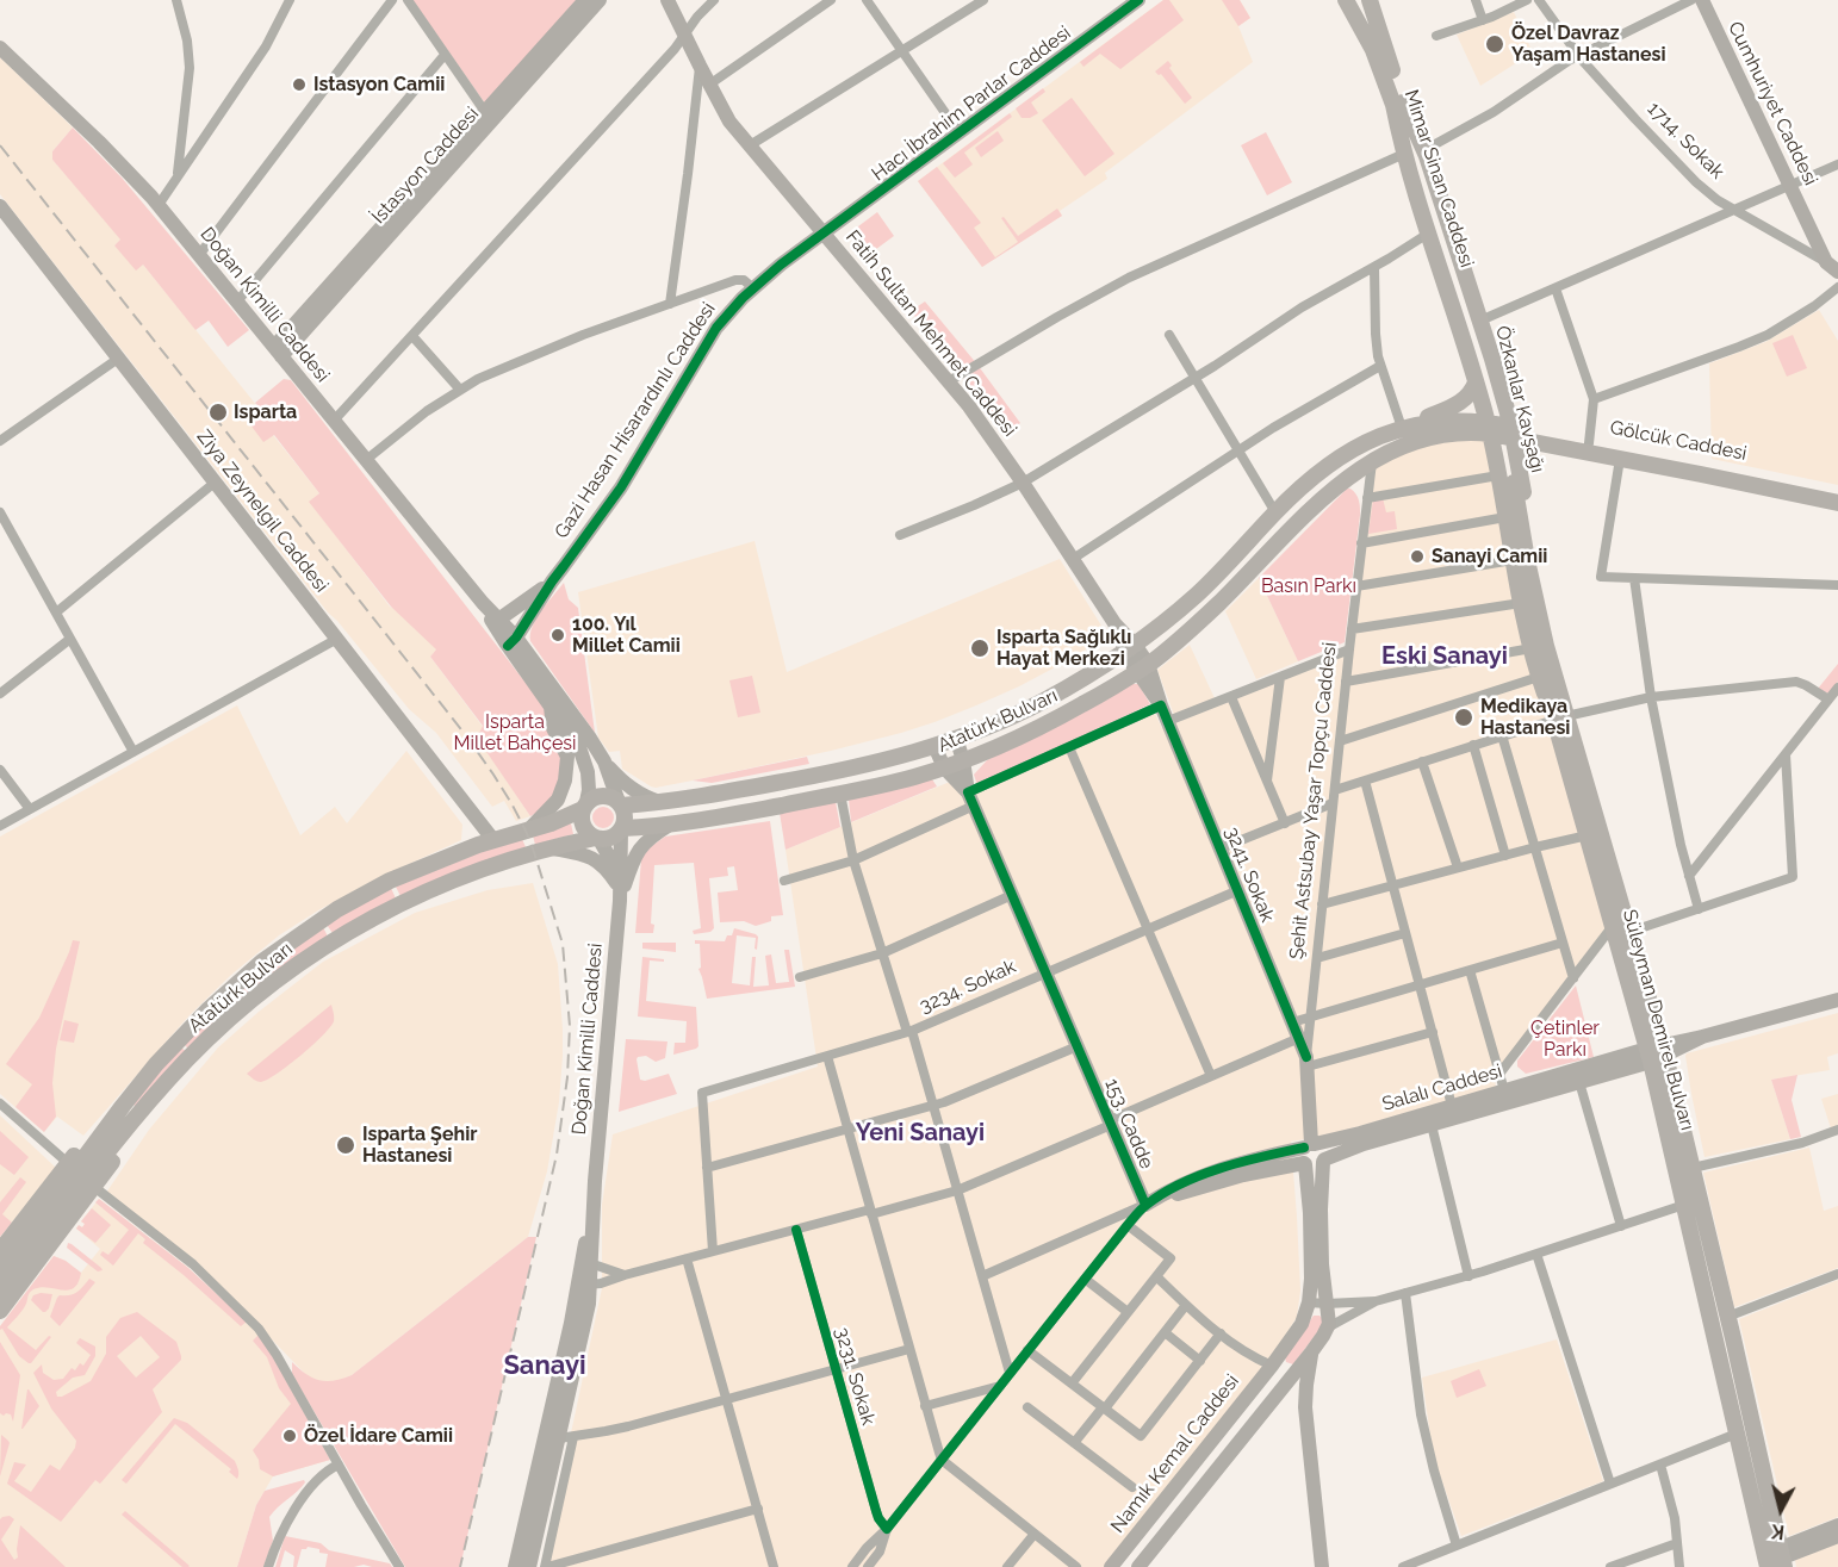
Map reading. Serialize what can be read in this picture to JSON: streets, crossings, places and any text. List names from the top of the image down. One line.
{"streets":{"main road":["Mimar Sinan Caddesi","Özkanlar Kavşağı","Gölcük Caddesi","Atatürk Bulvarı","Süleyman Demirel Bulvarı"],"street":["Hacı İbrahim Parlar Caddesi","Cumhuriyet Caddesi","1714. Sokak","İstasyon Caddesi","Doğan Kimilli Caddesi","Fatih Sultan Mehmet Caddesi","Gazi Hasan Hisarardınlı Caddesi","Ziya Zeynelgil Caddesi","Şehit Astsubay Yaşar Topçu Caddesi","3241. Sokak","3234. Sokak","Salalı Caddesi","153. Cadde","3231. Sokak","Namık Kemal Caddesi"]},"crossings":[["Hacı İbrahim Parlar Caddesi","Fatih Sultan Mehmet Caddesi"],["Hacı İbrahim Parlar Caddesi","Gazi Hasan Hisarardınlı Caddesi"],["Cumhuriyet Caddesi","1714. Sokak"],["İstasyon Caddesi","Doğan Kimilli Caddesi"],["Mimar Sinan Caddesi","Özkanlar Kavşağı"],["Doğan Kimilli Caddesi","Gazi Hasan Hisarardınlı Caddesi"],["Doğan Kimilli Caddesi","Atatürk Bulvarı"],["Fatih Sultan Mehmet Caddesi","Gazi Hasan Hisarardınlı Caddesi"],["Fatih Sultan Mehmet Caddesi","Atatürk Bulvarı"],["Fatih Sultan Mehmet Caddesi","3241. Sokak"],["Özkanlar Kavşağı","Gölcük Caddesi"],["Özkanlar Kavşağı","Atatürk Bulvarı"],["Özkanlar Kavşağı","Süleyman Demirel Bulvarı"],["Gölcük Caddesi","Atatürk Bulvarı"],["Ziya Zeynelgil Caddesi","Atatürk Bulvarı"],["Atatürk Bulvarı","Şehit Astsubay Yaşar Topçu Caddesi"],["Atatürk Bulvarı","3241. Sokak"],["Şehit Astsubay Yaşar Topçu Caddesi","3241. Sokak"],["Şehit Astsubay Yaşar Topçu Caddesi","Salalı Caddesi"],["3241. Sokak","3234. Sokak"],["3234. Sokak","153. Cadde"],["Süleyman Demirel Bulvarı","Salalı Caddesi"],["Salalı Caddesi","153. Cadde"]],"districts":["Eski Sanayi","Yeni Sanayi","Sanayi"],"parks":["Basın Parkı","Isparta Millet Bahçesi","Çetinler Parkı"],"places":["Özel Davraz Yaşam Hastanesi","Istasyon Camii","Isparta","Sanayi Camii","100. Yıl Millet Camii","Isparta Sağlıklı Hayat Merkezi","Medikaya Hastanesi","Isparta Şehir Hastanesi","Özel İdare Camii"],"north":"bottom"}
